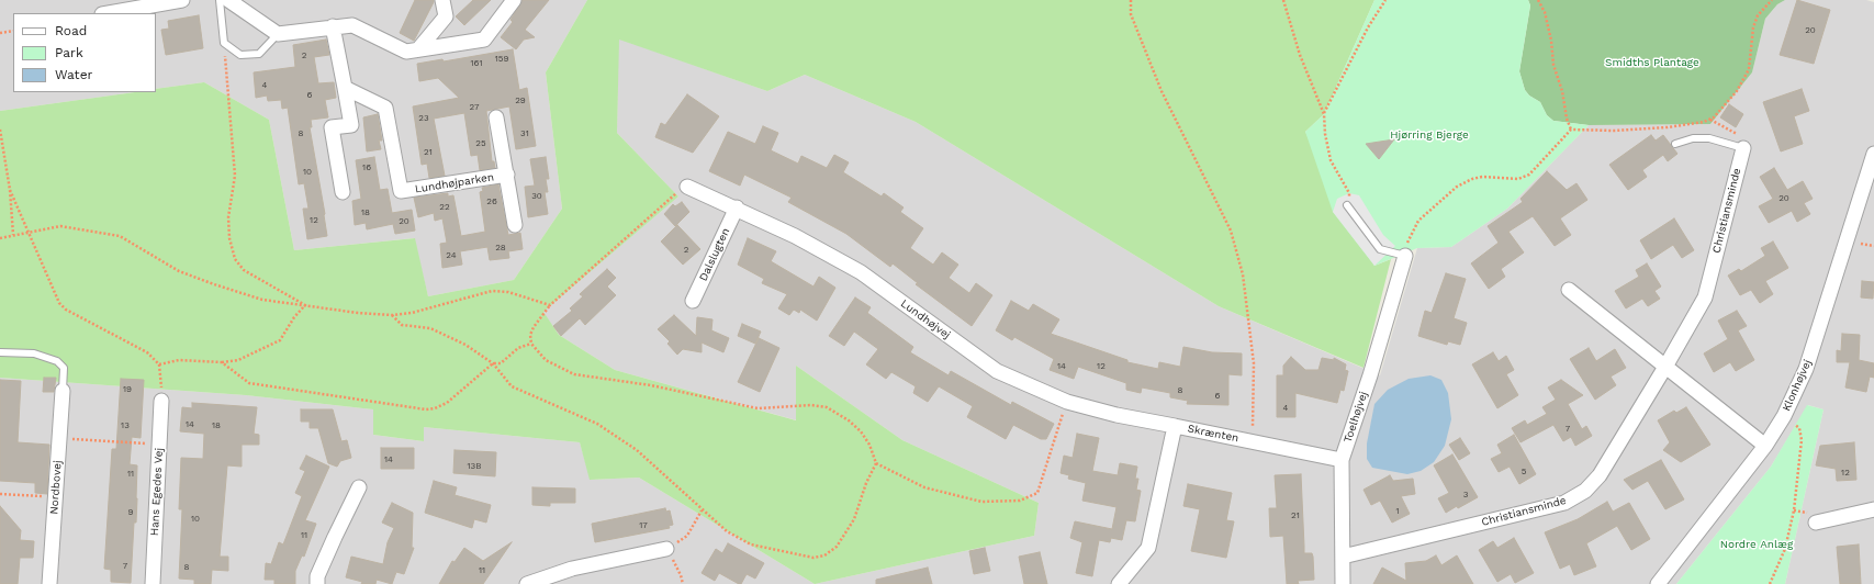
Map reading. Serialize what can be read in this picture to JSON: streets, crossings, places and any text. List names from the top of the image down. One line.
{"streets":{"street":["Lundhøjparken","Christiansminde","Dalslugten","Lundhøjvej","Klonhøjvej","Toelhøjvej","Skrænten","Nordbovej","Hans Egedes Vej"]},"crossings":[["Christiansminde","Toelhøjvej"],["Dalslugten","Lundhøjvej"],["Lundhøjvej","Skrænten"],["Toelhøjvej","Skrænten"]],"parks":["Smidths Plantage","Hjørring Bjerge","Nordre Anlæg"],"house_numbers":["20","2","159","161","4","6","29","27","23","8","31","25","21","16","10","30","20","26","22","18","12","20","28","2","24","14","12","19","8","6","4","14","13","18","7","14","13B","5","12","11","3","1","9","21","10","17","11","7","8","11"],"legend":["Road","Park","Water"]}
